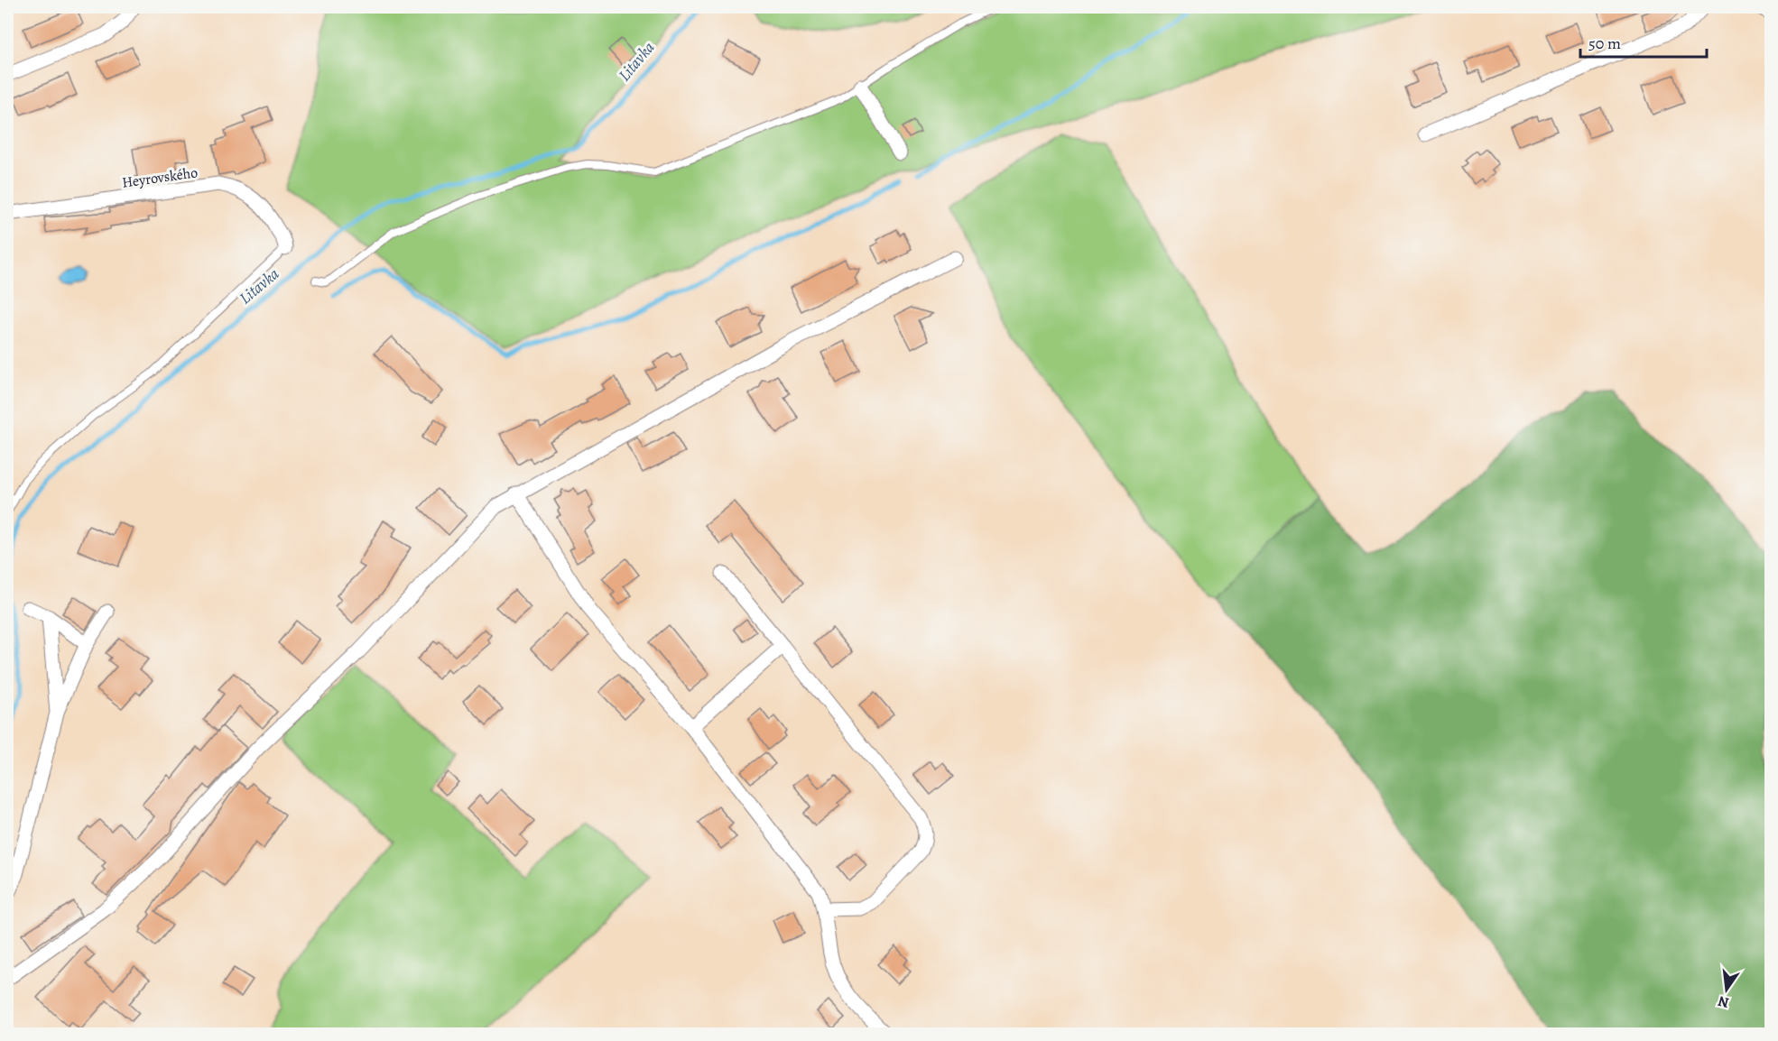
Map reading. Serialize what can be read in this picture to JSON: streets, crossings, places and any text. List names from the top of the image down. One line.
{"streets":{"street":["Heyrovského"]},"water":["Litavka"],"scale_bar":"50 m","north":"bottom"}
